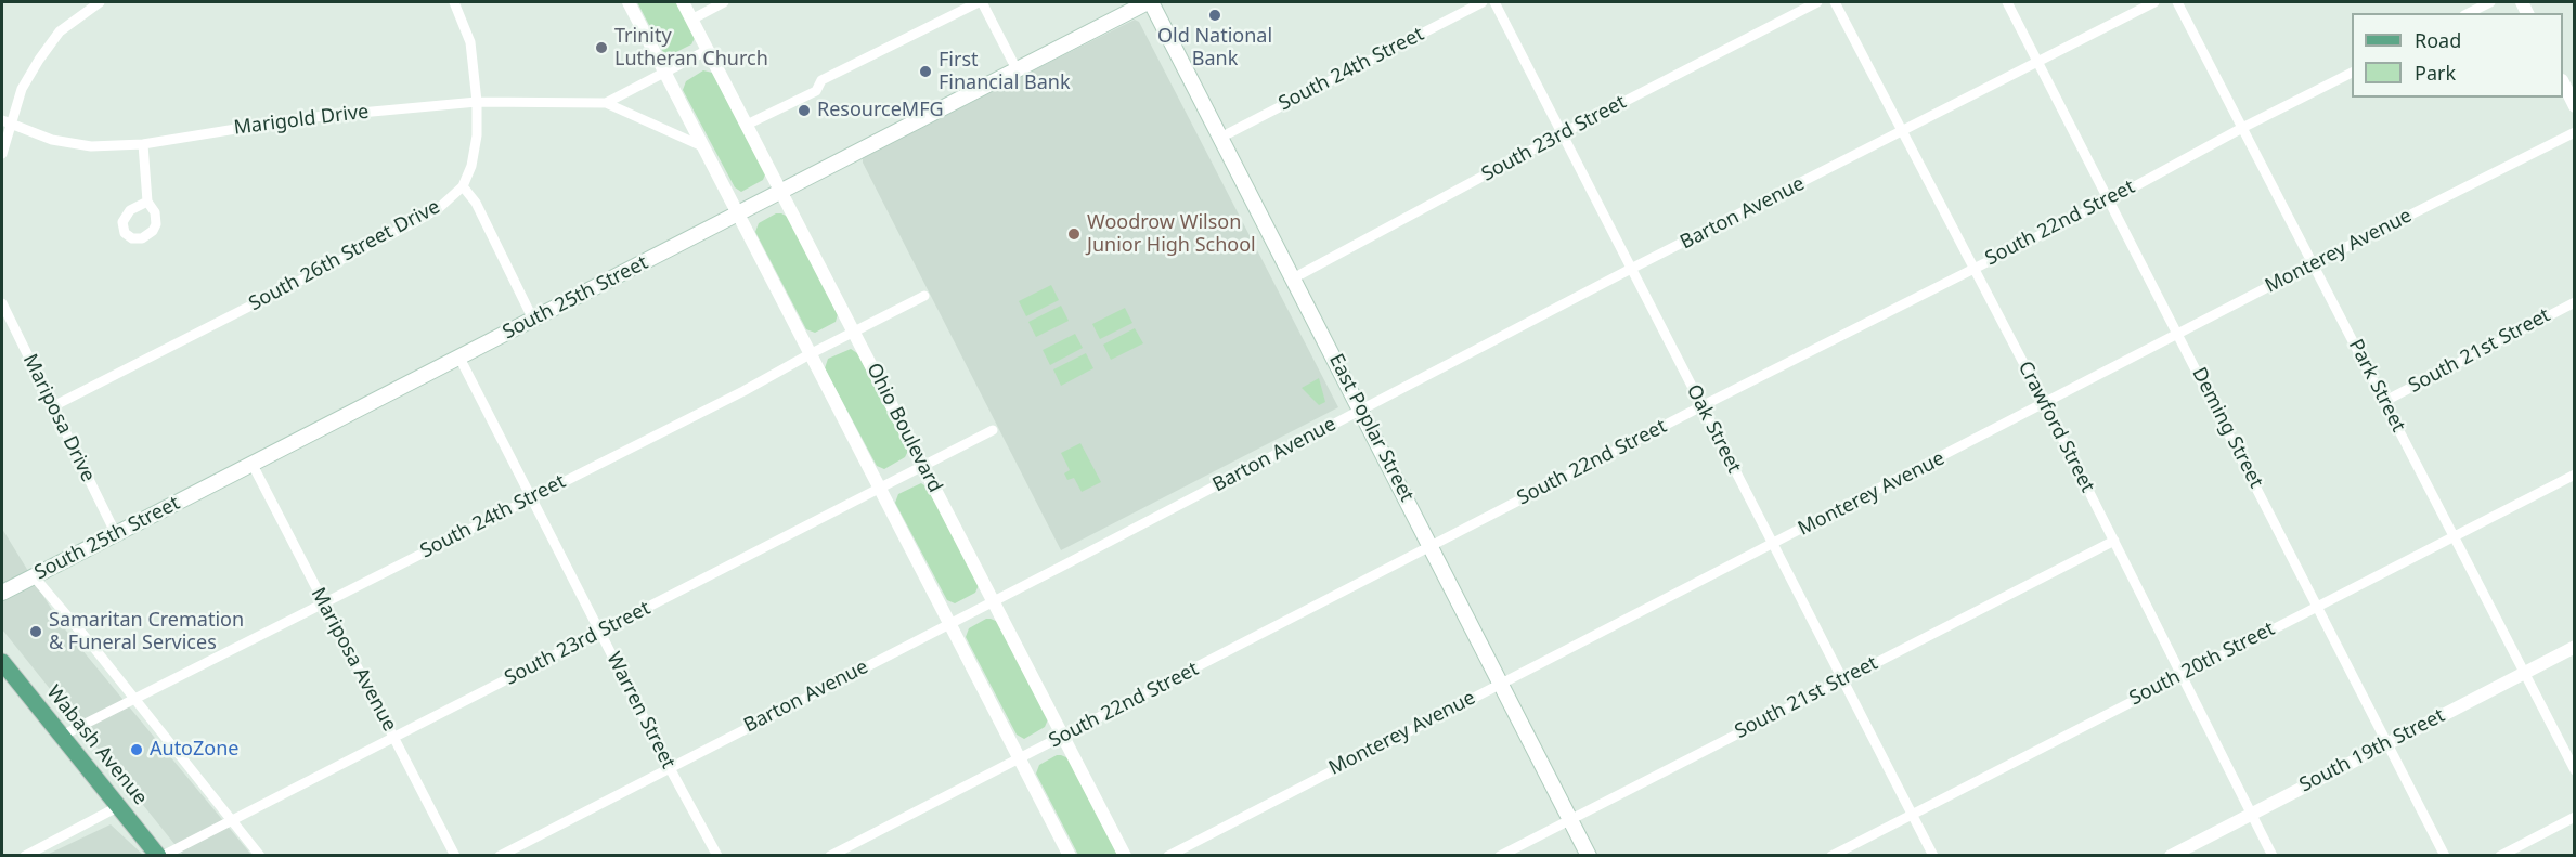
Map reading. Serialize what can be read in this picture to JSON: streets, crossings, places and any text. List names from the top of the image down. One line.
{"streets":{"main road":["South 25th Street","East Poplar Street","Wabash Avenue"],"street":["South 24th Street","Marigold Drive","South 23rd Street","Barton Avenue","South 22nd Street","Monterey Avenue","South 26th Street Drive","South 21st Street","Park Street","Mariposa Drive","Crawford Street","Ohio Boulevard","Deming Street","Oak Street","Mariposa Avenue","South 20th Street","Warren Street","South 19th Street"]},"crossings":[["South 24th Street","Ohio Boulevard"],["South 24th Street","East Poplar Street"],["South 24th Street","Mariposa Avenue"],["South 24th Street","Warren Street"],["South 24th Street","Wabash Avenue"],["Marigold Drive","South 26th Street Drive"],["Marigold Drive","Ohio Boulevard"],["South 23rd Street","Ohio Boulevard"],["South 23rd Street","East Poplar Street"],["South 23rd Street","Oak Street"],["South 23rd Street","Mariposa Avenue"],["South 23rd Street","Warren Street"],["South 23rd Street","Wabash Avenue"],["Barton Avenue","Crawford Street"],["Barton Avenue","Ohio Boulevard"],["Barton Avenue","East Poplar Street"],["Barton Avenue","Deming Street"],["Barton Avenue","Oak Street"],["Barton Avenue","Warren Street"],["South 22nd Street","Park Street"],["South 22nd Street","Crawford Street"],["South 22nd Street","Ohio Boulevard"],["South 22nd Street","East Poplar Street"],["South 22nd Street","Deming Street"],["South 22nd Street","Oak Street"],["Monterey Avenue","Park Street"],["Monterey Avenue","Crawford Street"],["Monterey Avenue","East Poplar Street"],["Monterey Avenue","Deming Street"],["Monterey Avenue","Oak Street"],["South 26th Street Drive","Mariposa Drive"],["South 25th Street","Mariposa Drive"],["South 25th Street","Ohio Boulevard"],["South 25th Street","East Poplar Street"],["South 25th Street","Mariposa Avenue"],["South 25th Street","Warren Street"],["South 21st Street","Park Street"],["South 21st Street","Crawford Street"],["South 21st Street","East Poplar Street"],["South 21st Street","Oak Street"],["Park Street","South 20th Street"],["Park Street","South 19th Street"],["Crawford Street","South 20th Street"],["Crawford Street","South 19th Street"],["Deming Street","South 20th Street"],["Deming Street","South 19th Street"],["Oak Street","South 20th Street"]],"places":["Old National Bank","Trinity Lutheran Church","First Financial Bank","ResourceMFG","Woodrow Wilson Junior High School","Samaritan Cremation & Funeral Services","AutoZone"],"legend":["Road","Park"]}
